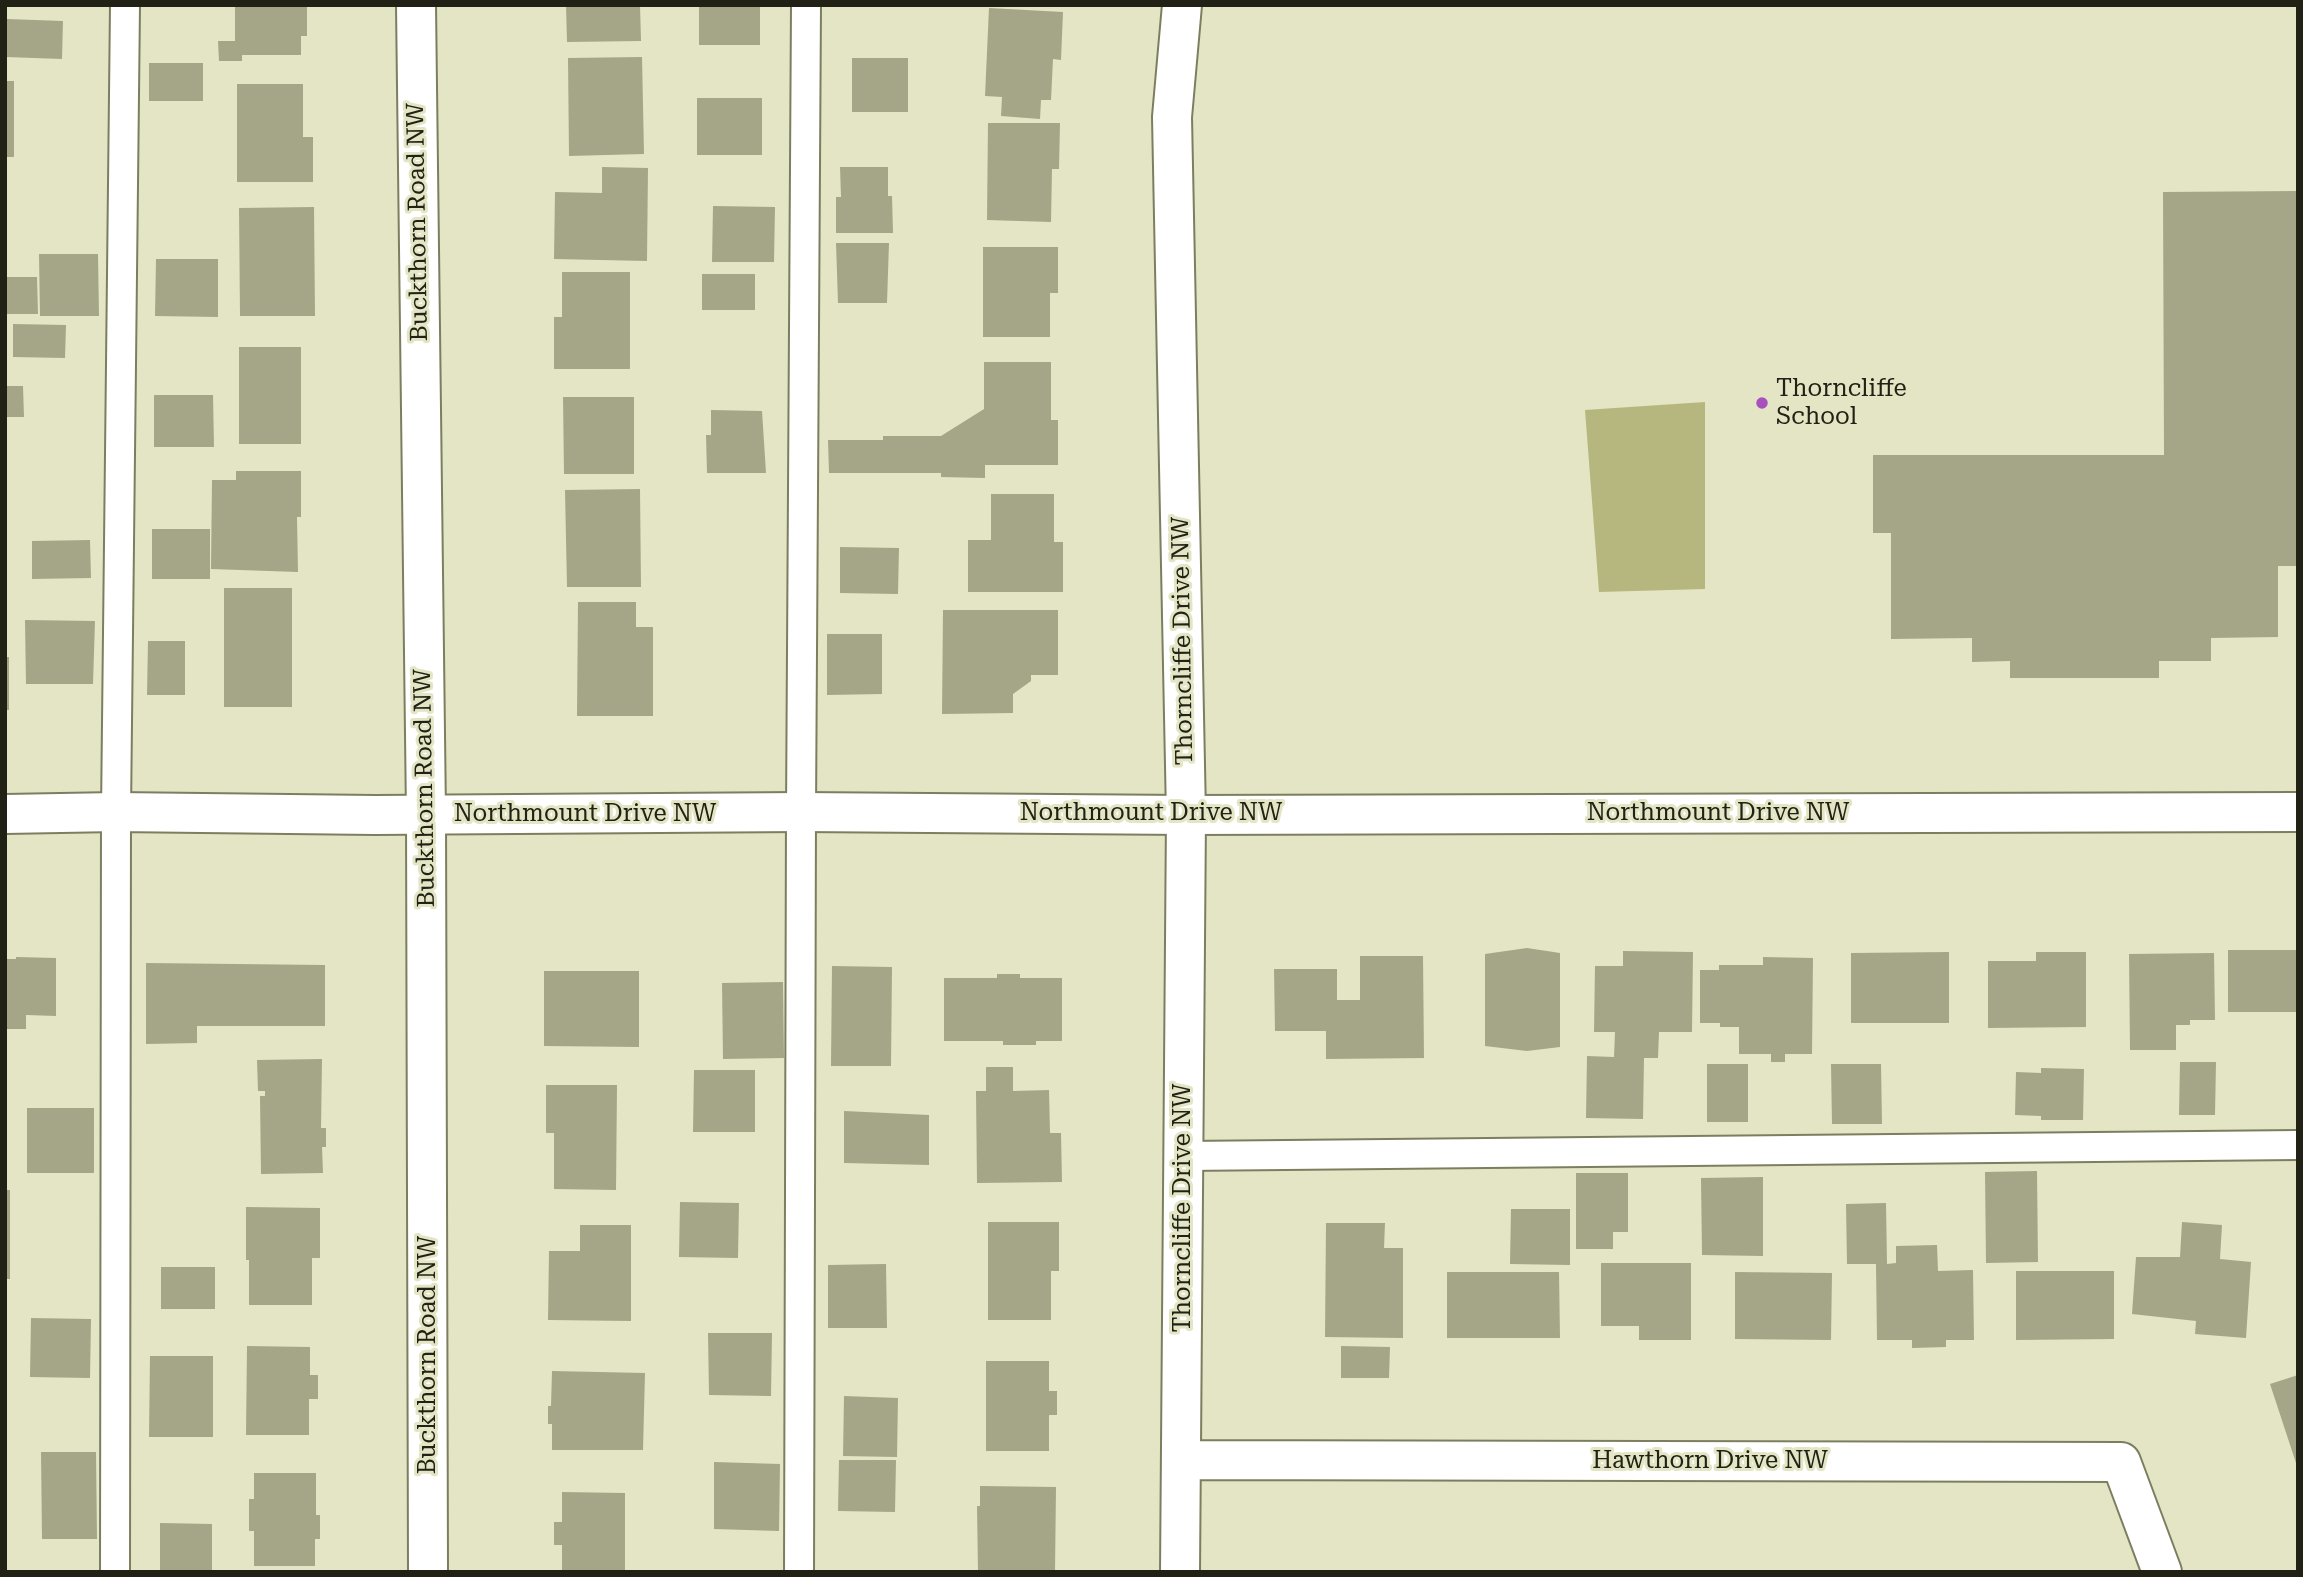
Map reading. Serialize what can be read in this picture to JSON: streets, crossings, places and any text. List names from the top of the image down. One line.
{"streets":{"street":["Buckthorn Road NW","Thorncliffe Drive NW","Northmount Drive NW","Hawthorn Drive NW"]},"crossings":[["Buckthorn Road NW","Northmount Drive NW"],["Thorncliffe Drive NW","Northmount Drive NW"],["Thorncliffe Drive NW","Hawthorn Drive NW"]],"places":["Thorncliffe School"]}
